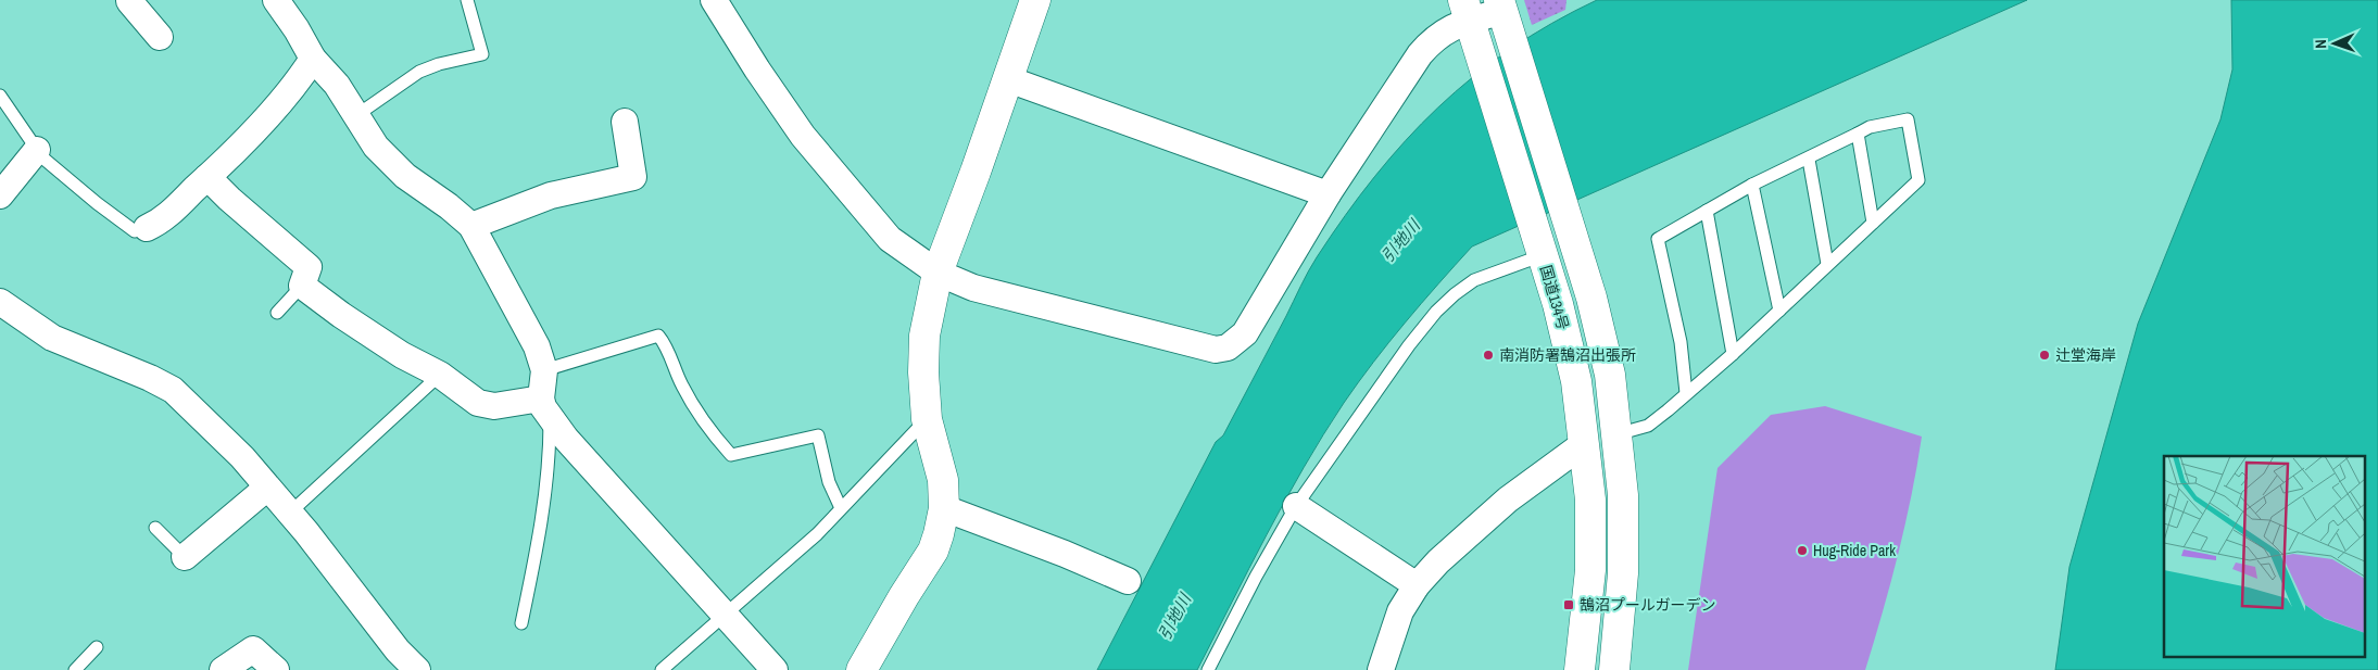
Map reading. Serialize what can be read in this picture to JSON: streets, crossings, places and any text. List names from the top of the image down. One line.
{"streets":{"main road":["国道134号"]},"water":["引地川"],"places":{"other":["南消防署鵠沼出張所","辻堂海岸","Hug-Ride Park"],"transit":["鵠沼プールガーデン"]},"north":"left"}
